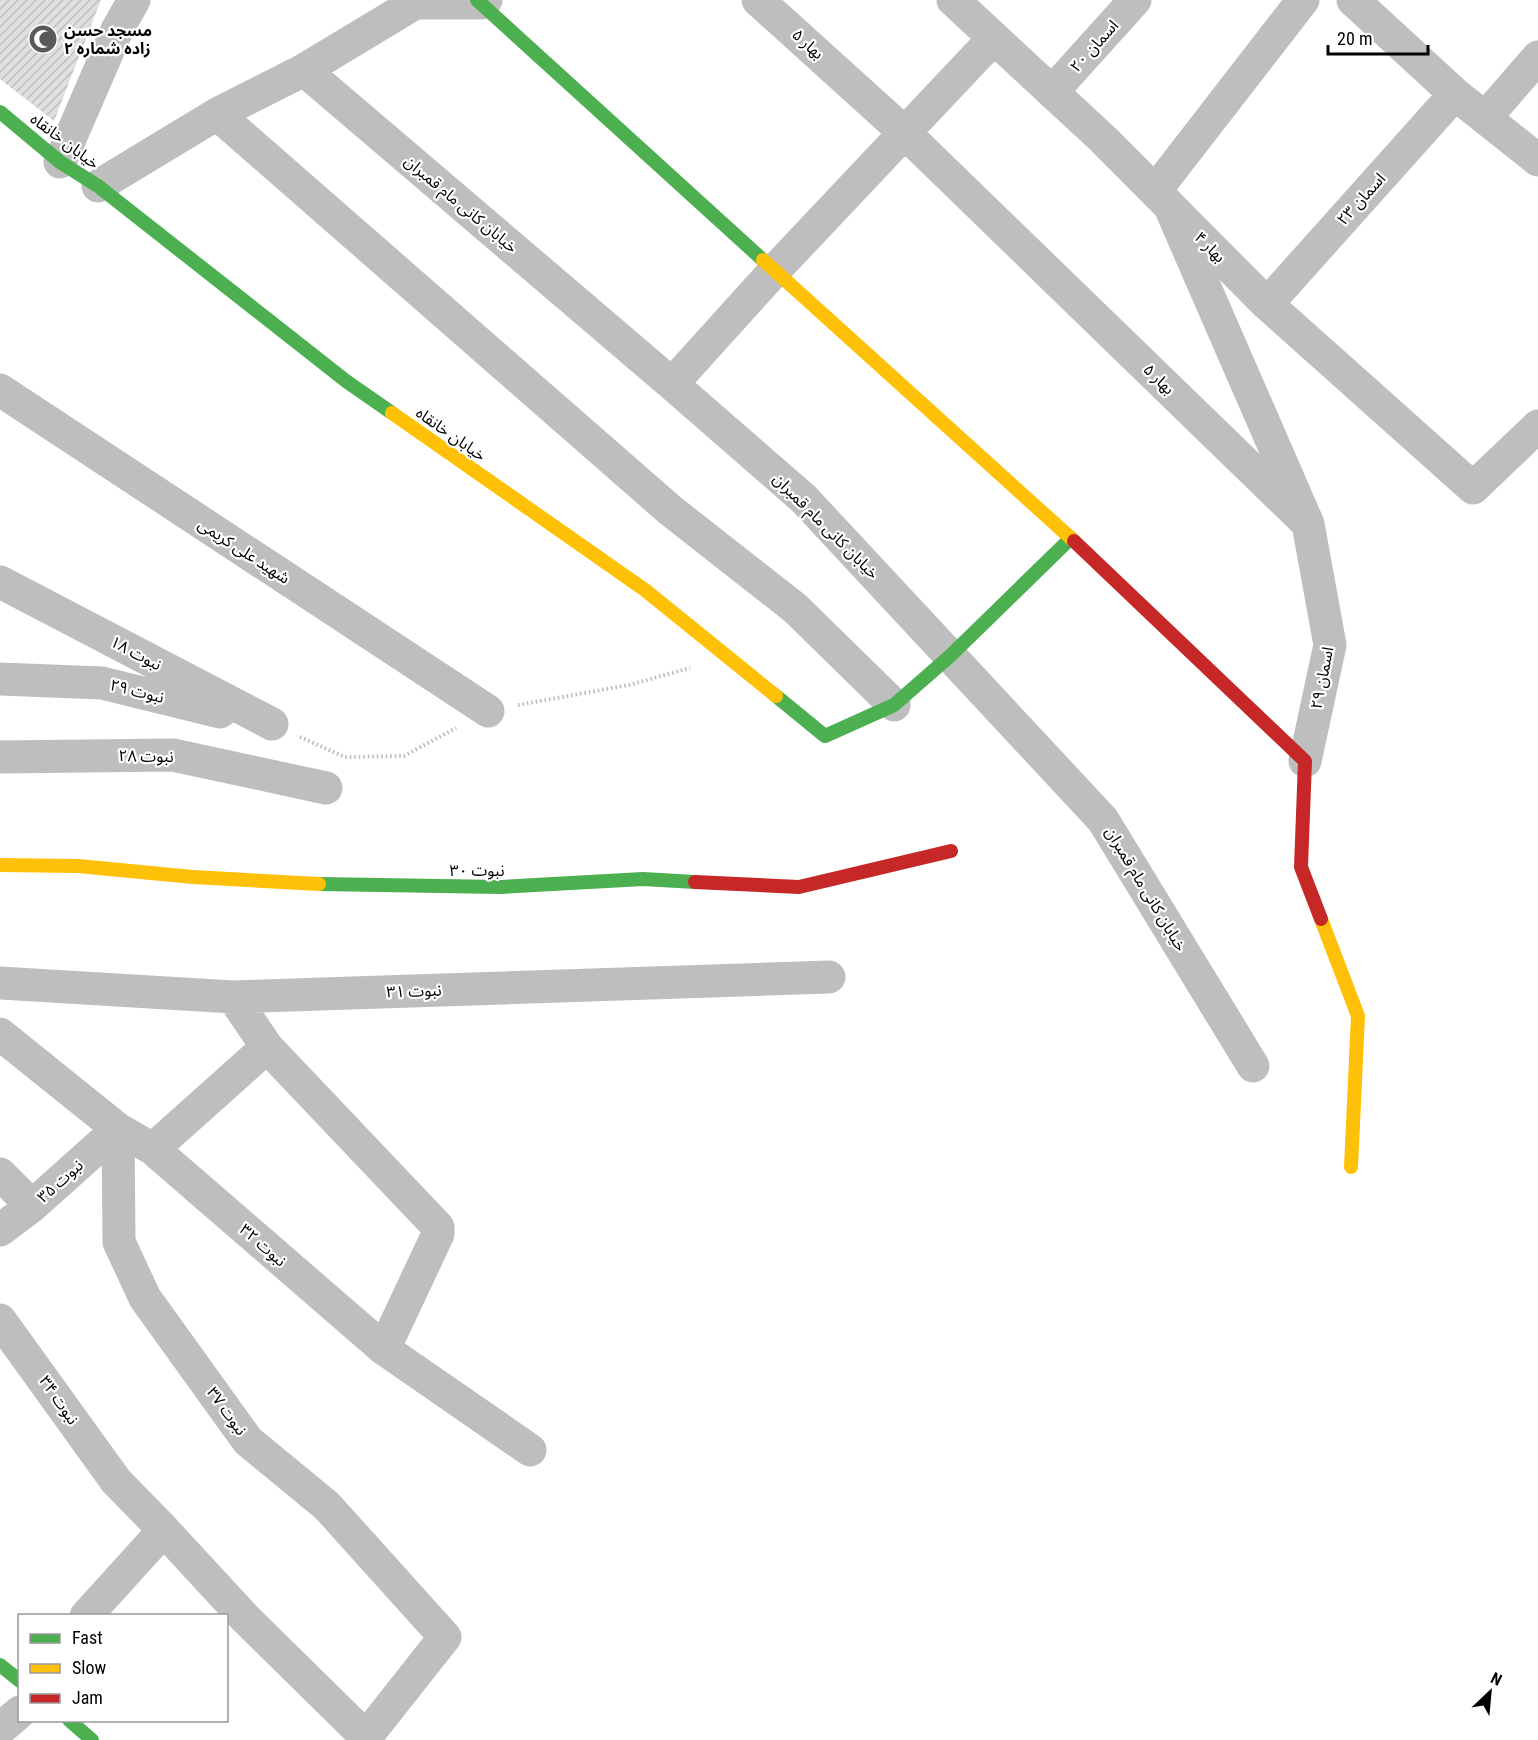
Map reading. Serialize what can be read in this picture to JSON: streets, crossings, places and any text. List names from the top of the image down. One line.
{"streets":{"street":["بهار ۵","اسمان ۲۰","خیابان خانقاه","اسمان ۲۳","خیابان کانی مام قمبران","بهار ۴","شهید علی کریمی","نبوت ۱۸","اسمان ۲۹","نبوت ۲۹","نبوت ۲۸","نبوت ۳۰","نبوت ۳۱","نبوت ۳۵","نبوت ۳۲","نبوت ۳۴","نبوت ۳۷"]},"crossings":[["بهار ۵","اسمان ۲۹"],["اسمان ۲۰","بهار ۴"],["اسمان ۲۳","بهار ۴"],["نبوت ۱۸","نبوت ۲۹"],["نبوت ۳۵","نبوت ۳۲"],["نبوت ۳۵","نبوت ۳۷"],["نبوت ۳۲","نبوت ۳۷"],["نبوت ۳۴","نبوت ۳۷"]],"places":{"mosque":["مسجد حسن زاده شماره ۲"]},"legend":["Fast","Slow","Jam"],"scale_bar":"20 m","north":"top right"}
